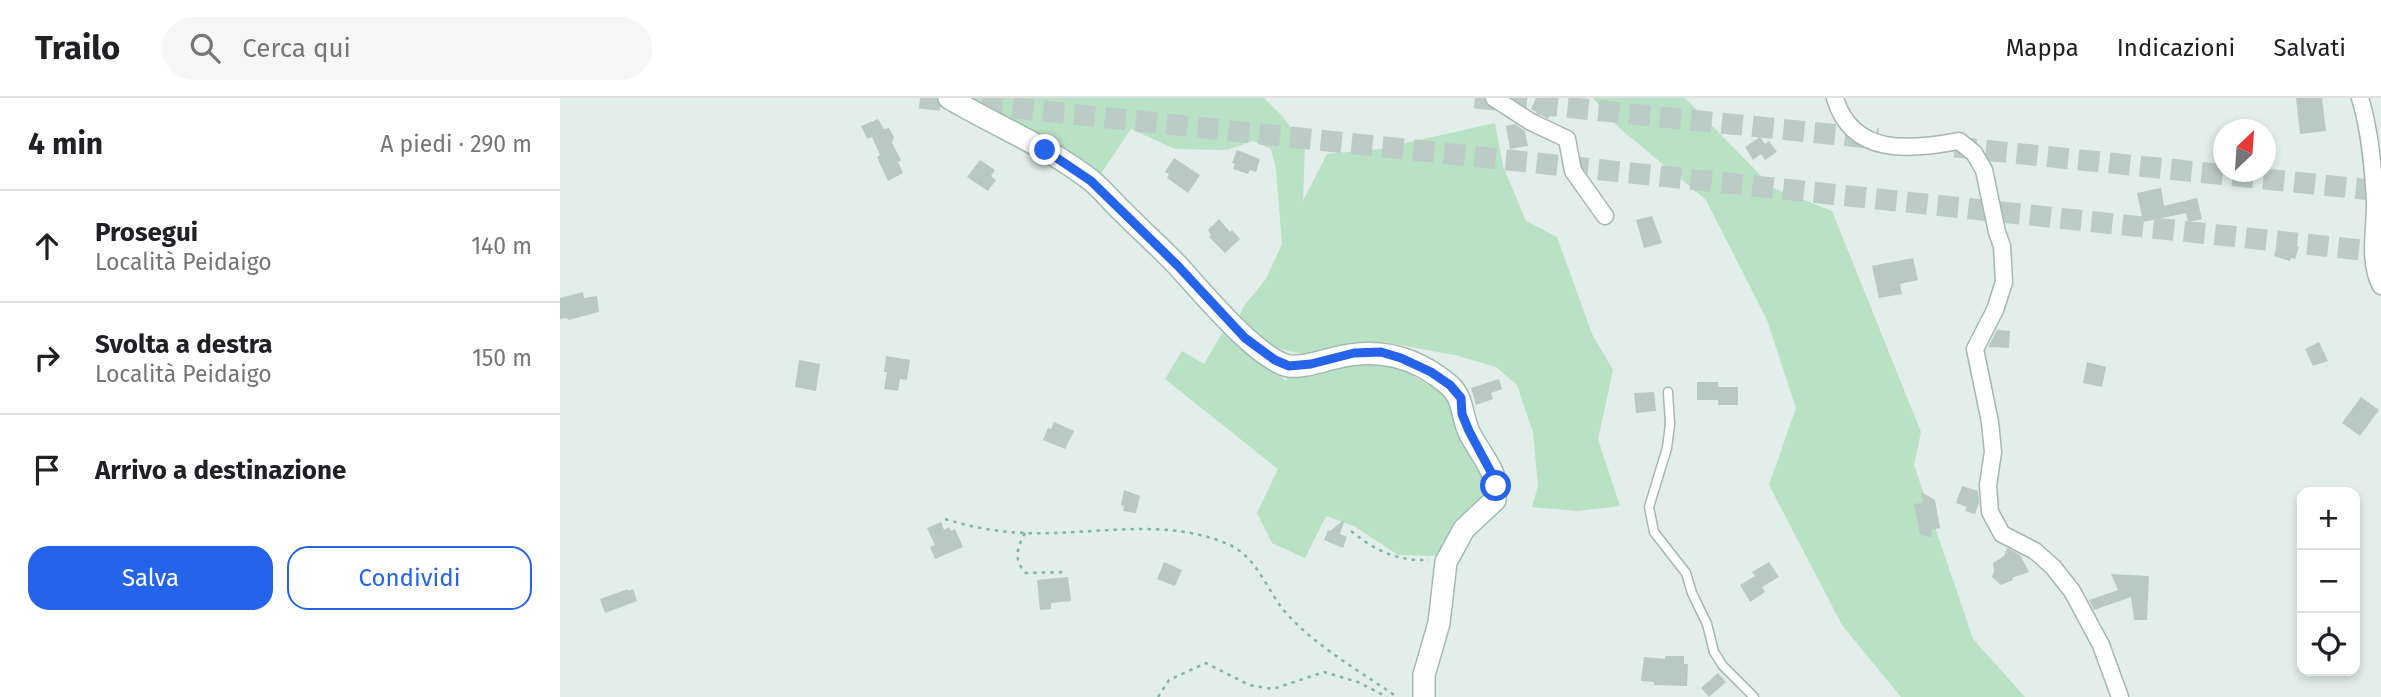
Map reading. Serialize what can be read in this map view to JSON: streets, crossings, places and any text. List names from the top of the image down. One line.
{"north":"top right","page":{"header":"Trailo","search":"Cerca qui","nav":["Mappa","Indicazioni","Salvati"],"heading":["4 min","A piedi · 290 m"],"list":[["Prosegui","Località Peidaigo","140 m"],["Svolta a destra","Località Peidaigo","150 m"],"Arrivo a destinazione"],"map_buttons":["+","−"],"buttons":["Salva","Condividi"]}}
